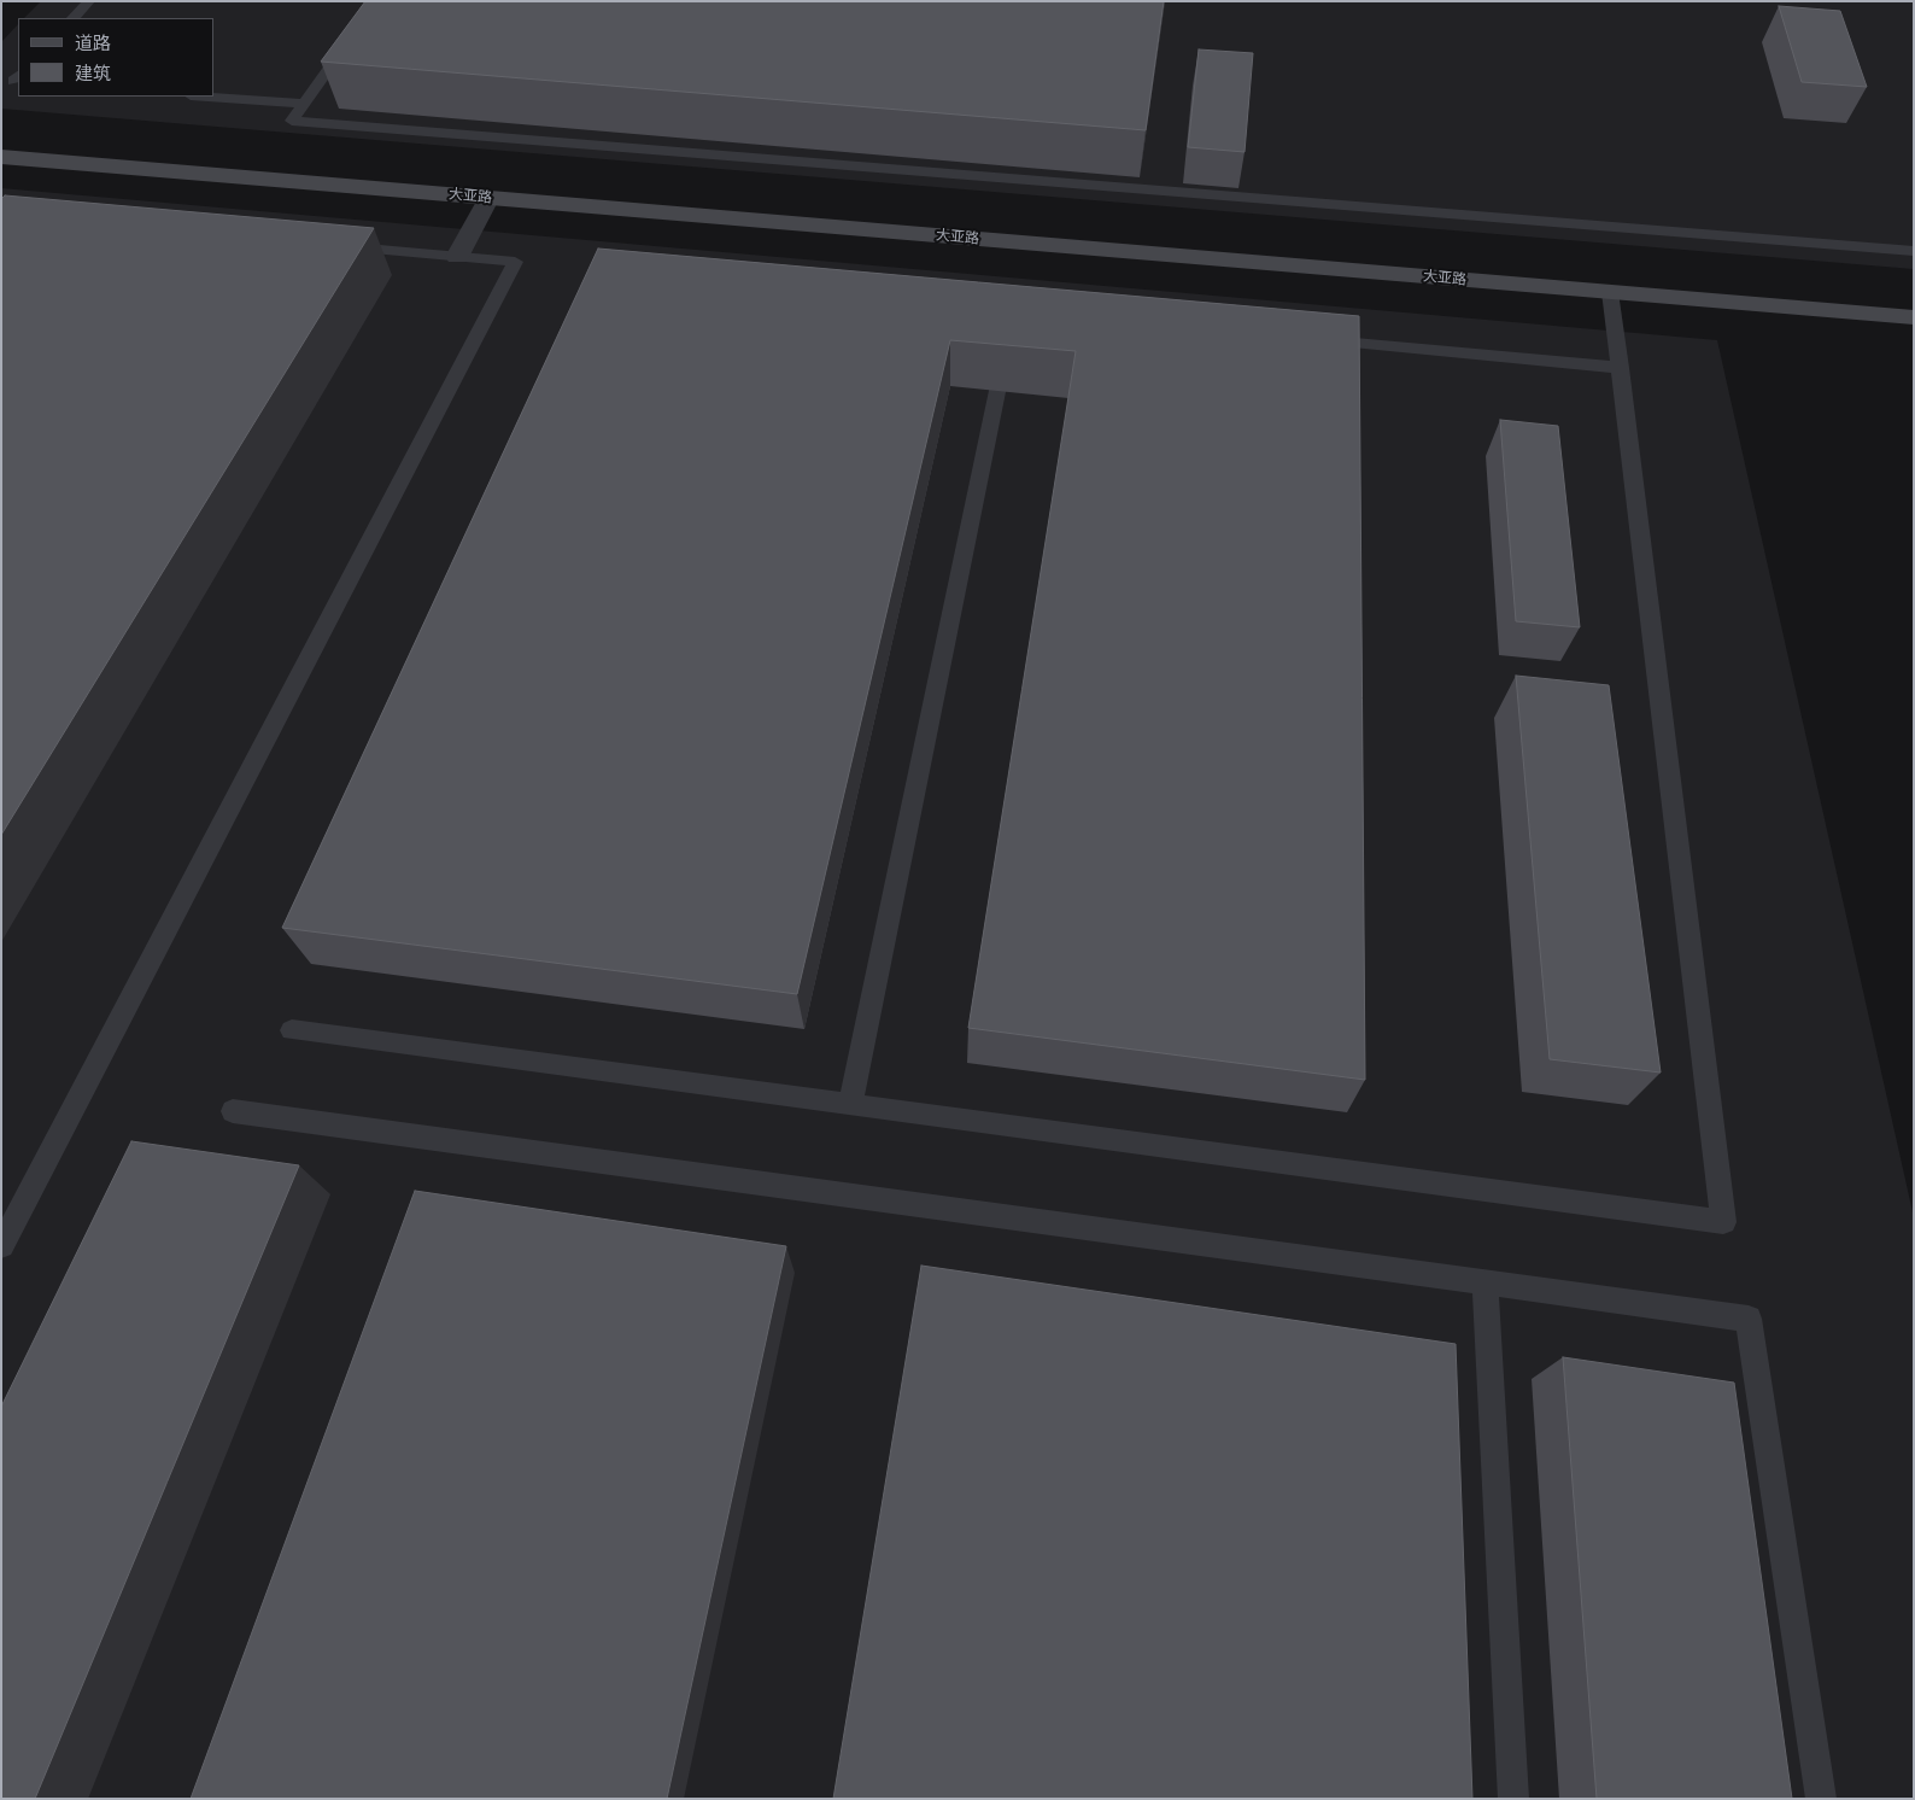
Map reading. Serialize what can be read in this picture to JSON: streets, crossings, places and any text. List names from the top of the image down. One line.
{"streets":{"street":["大亚路"]},"legend":["道路","建筑"]}
